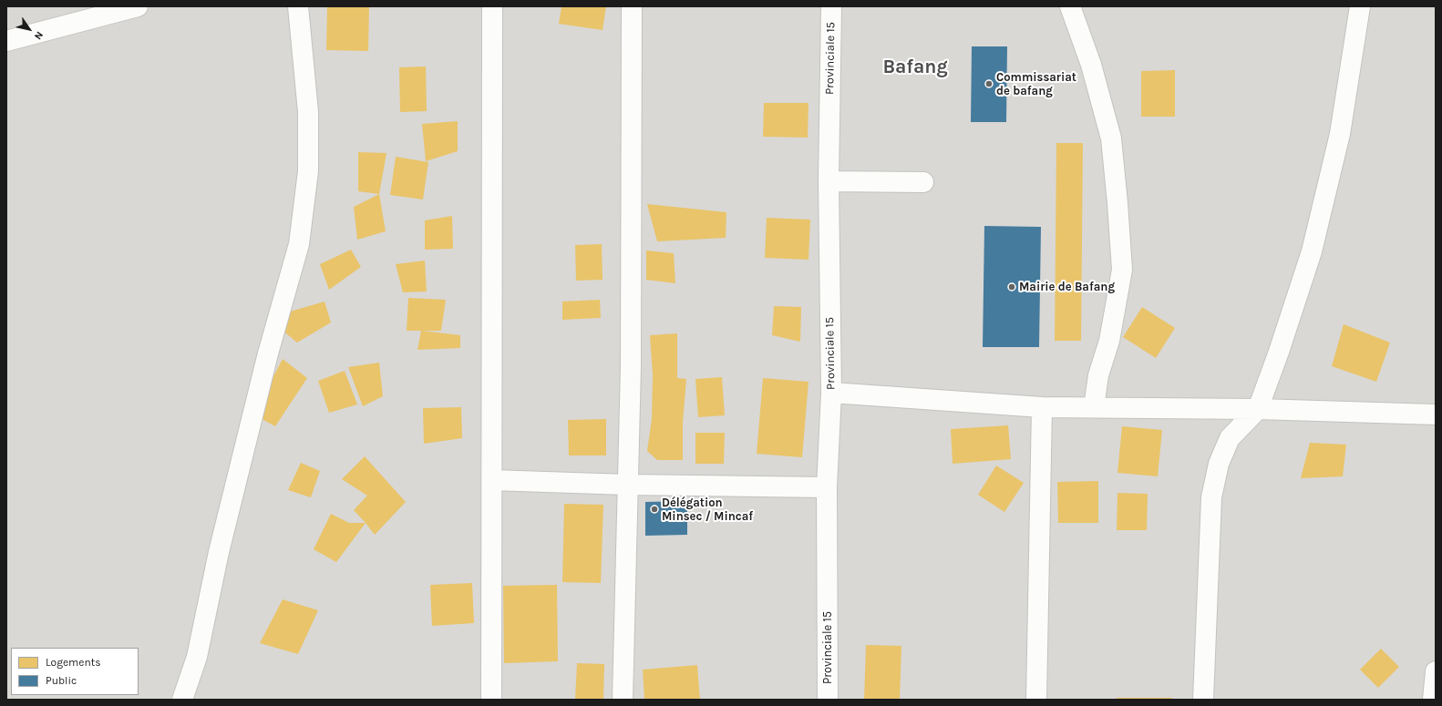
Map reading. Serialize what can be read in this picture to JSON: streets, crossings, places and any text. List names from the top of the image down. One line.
{"streets":{"street":["Provinciale 15"]},"districts":["Bafang"],"places":["Commissariat de bafang","Mairie de Bafang","Délégation Minsec / Mincaf"],"legend":["Logements","Public"],"north":"bottom right"}
